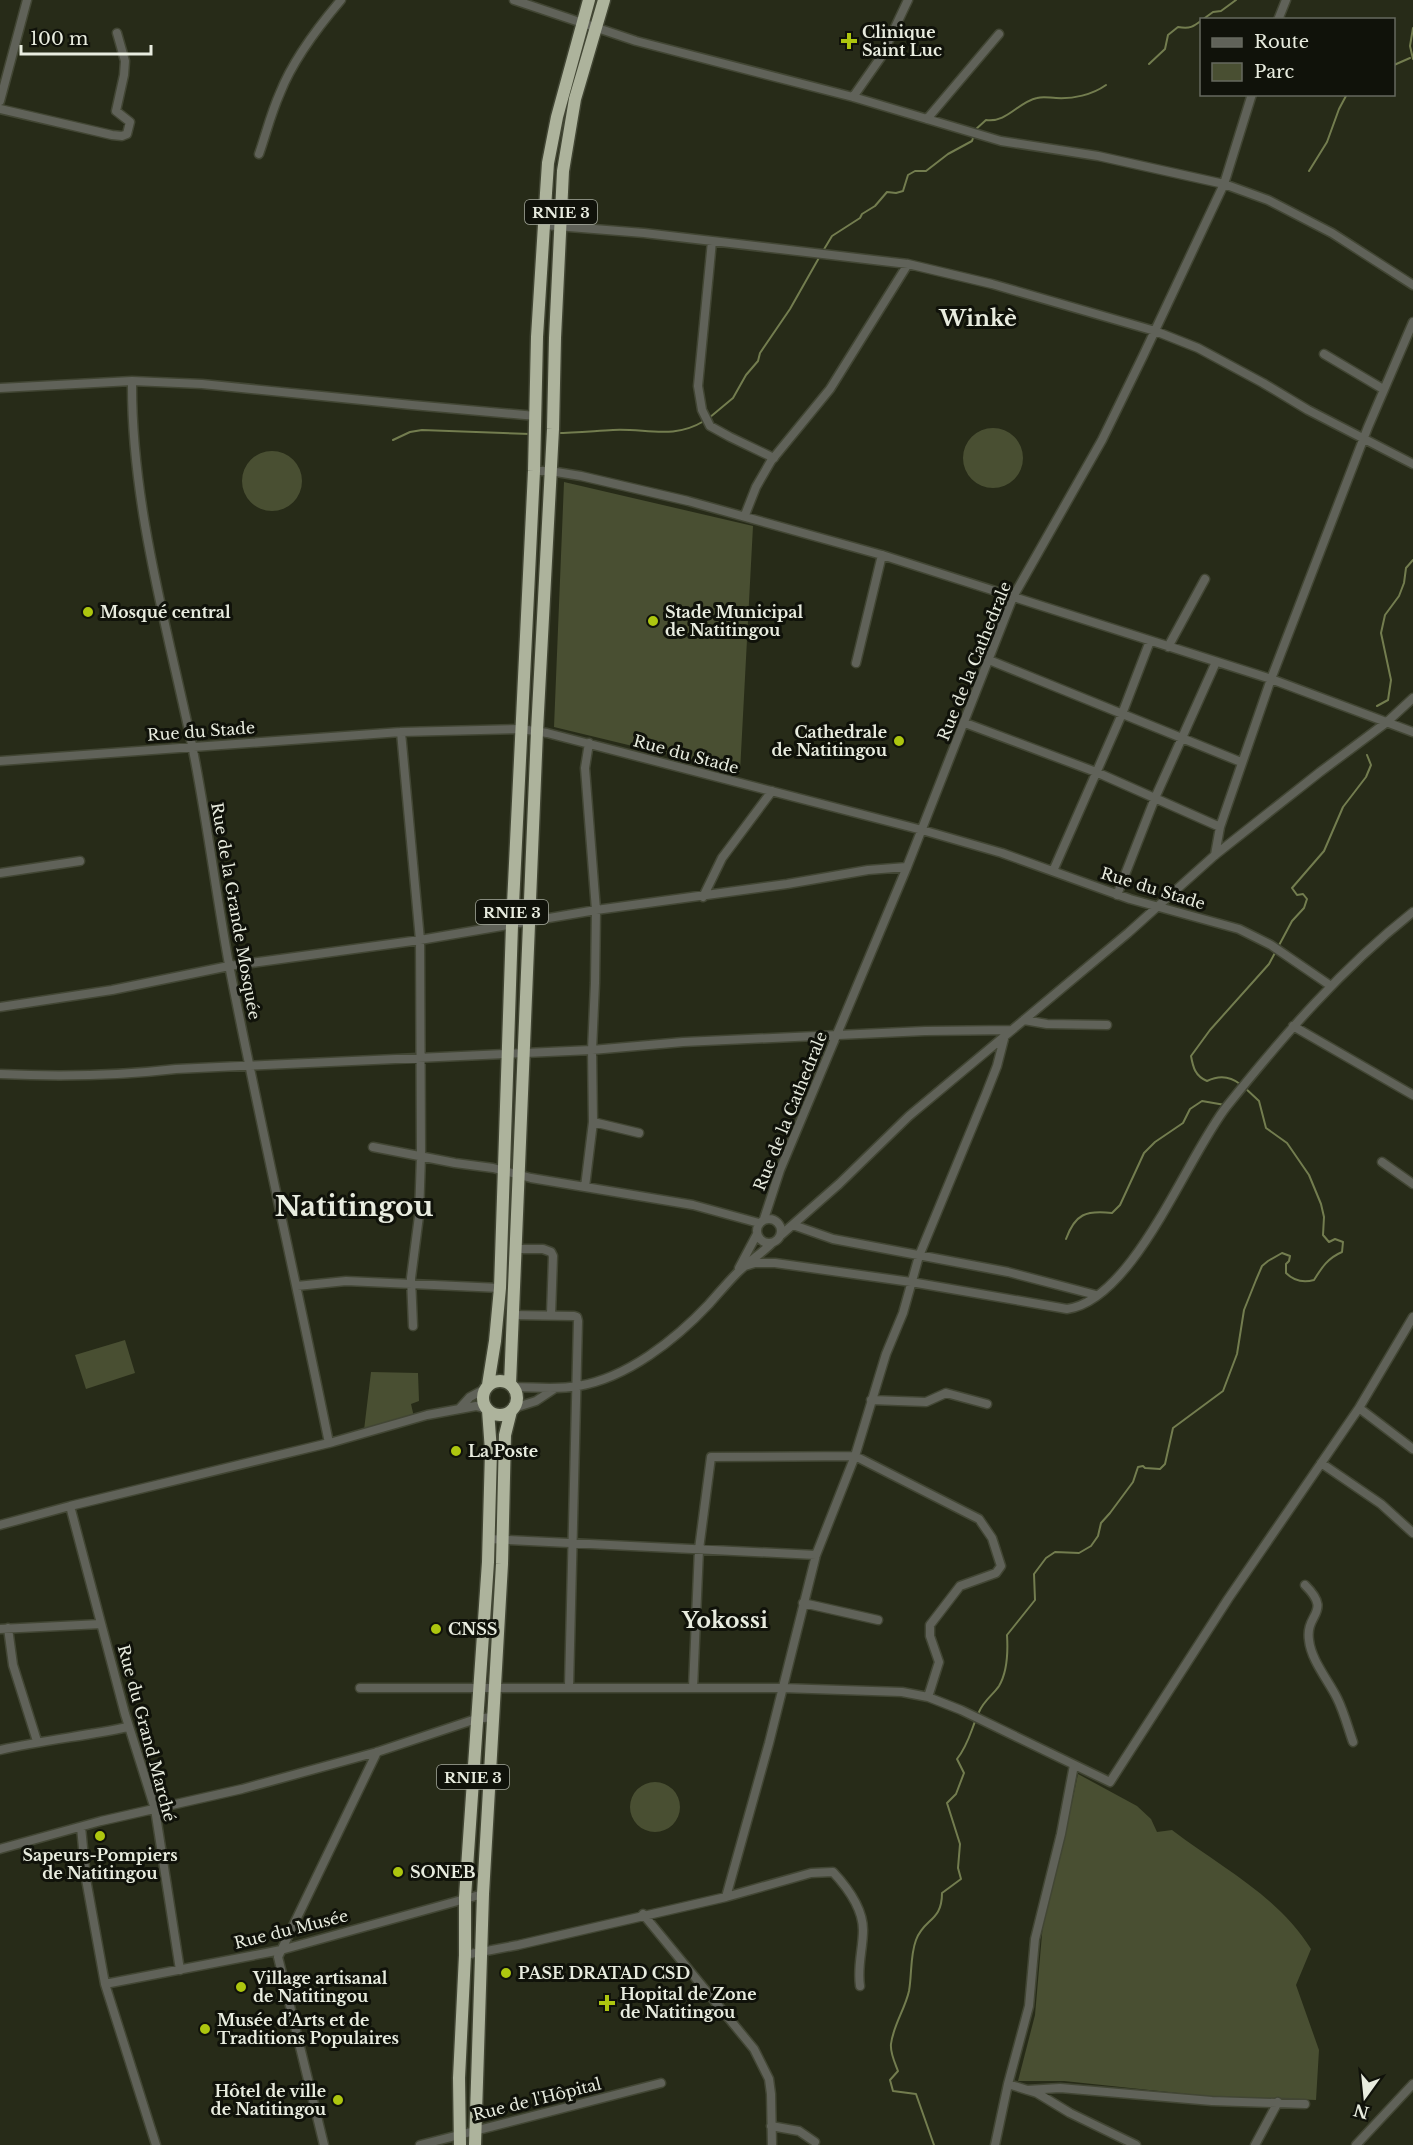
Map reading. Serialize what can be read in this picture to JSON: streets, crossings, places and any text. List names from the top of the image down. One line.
{"streets":{"highway":["RNIE 3"],"street":["Rue de la Cathedrale","Rue du Stade","Rue de la Grande Mosquée","Rue du Grand Marché","Rue du Musée","Rue de l'Hôpital"]},"crossings":[["RNIE 3","Rue du Stade"],["RNIE 3","Rue du Musée"],["RNIE 3","Rue de l'Hôpital"],["Rue de la Cathedrale","Rue du Stade"],["Rue du Stade","Rue de la Grande Mosquée"],["Rue du Grand Marché","Rue du Musée"]],"districts":["Winkè","Natitingou","Yokossi"],"places":{"health":["Clinique Saint Luc","Hopital de Zone de Natitingou"],"other":["Mosqué central","Stade Municipal de Natitingou","Cathedrale de Natitingou","La Poste","CNSS","Sapeurs-Pompiers de Natitingou","SONEB","PASE DRATAD CSD","Village artisanal de Natitingou","Musée d’Arts et de Traditions Populaires","Hôtel de ville de Natitingou"]},"legend":["Route","Parc"],"scale_bar":"100 m","north":"bottom"}
